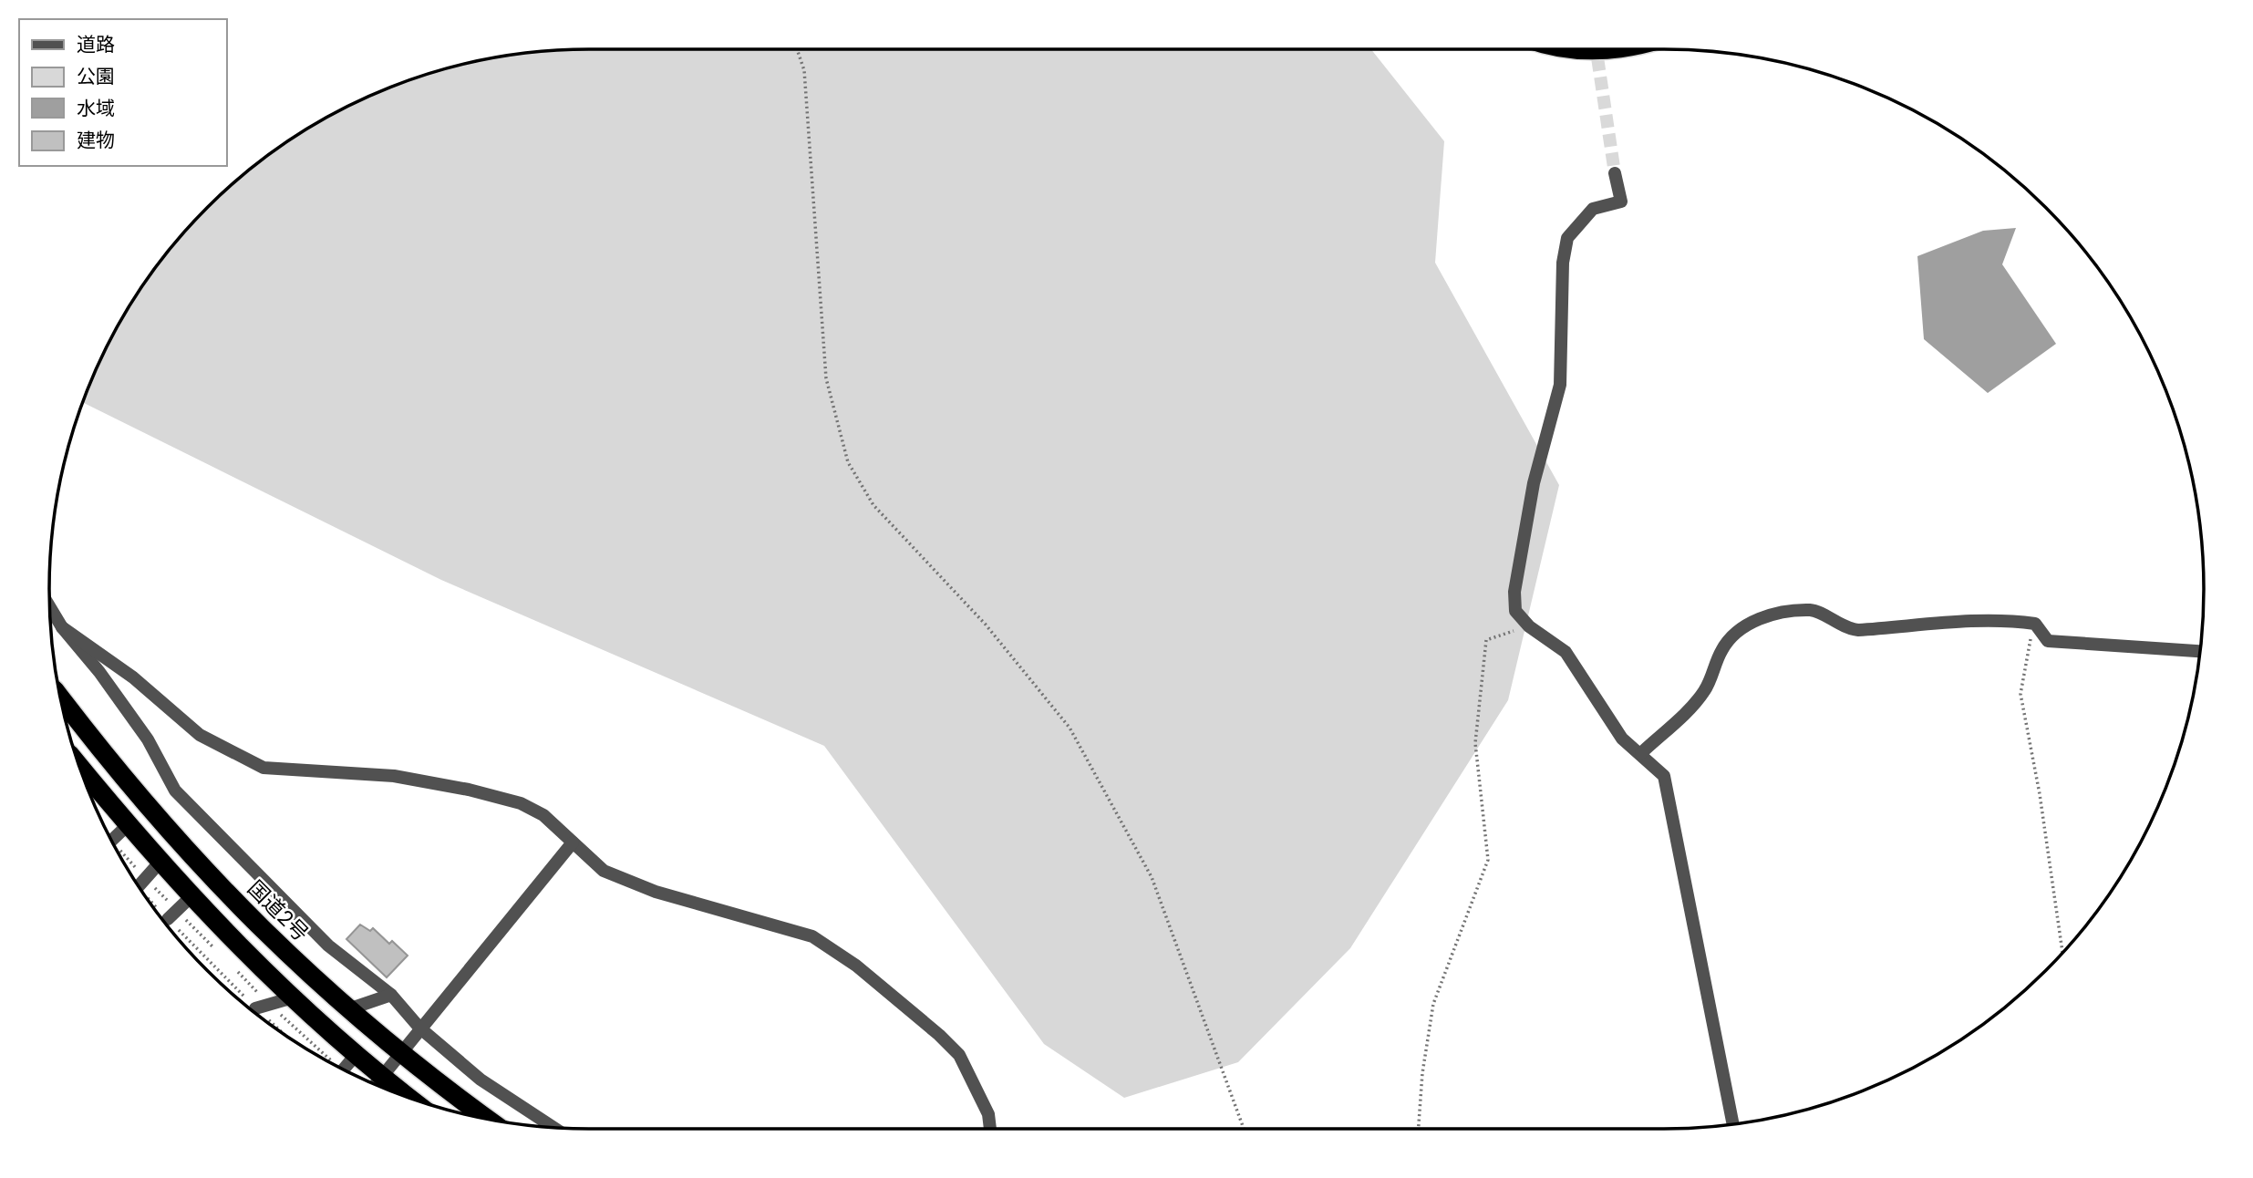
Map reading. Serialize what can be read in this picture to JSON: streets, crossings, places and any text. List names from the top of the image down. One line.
{"streets":{"highway":["国道2号"]},"legend":["道路","公園","水域","建物"]}
